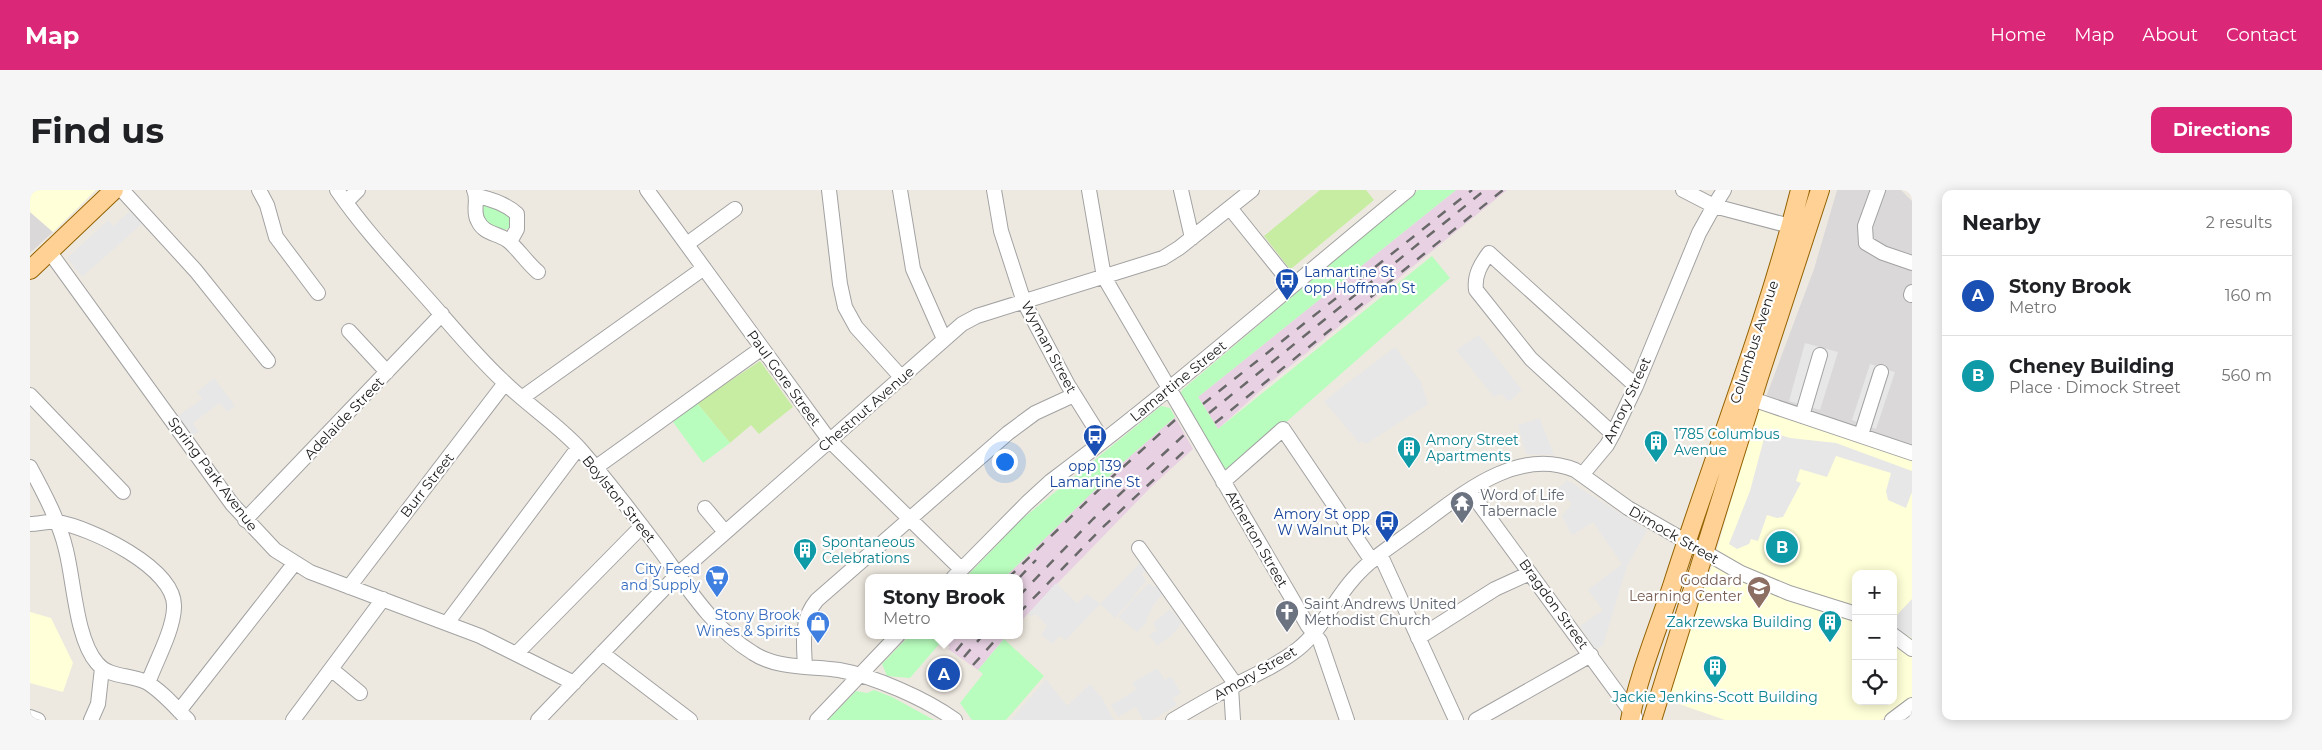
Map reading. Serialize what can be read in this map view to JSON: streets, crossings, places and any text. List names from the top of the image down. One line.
{"streets":{"main road":["Columbus Avenue"],"street":["Wyman Street","Paul Gore Street","Lamartine Street","Amory Street","Chestnut Avenue","Adelaide Street","Spring Park Avenue","Burr Street","Boylston Street","Dimock Street","Atherton Street","Bragdon Street"]},"crossings":[["Columbus Avenue","Dimock Street"],["Columbus Avenue","Bragdon Street"],["Wyman Street","Lamartine Street"],["Wyman Street","Chestnut Avenue"],["Paul Gore Street","Lamartine Street"],["Paul Gore Street","Chestnut Avenue"],["Lamartine Street","Atherton Street"],["Amory Street","Dimock Street"],["Amory Street","Atherton Street"],["Amory Street","Bragdon Street"],["Chestnut Avenue","Spring Park Avenue"],["Chestnut Avenue","Boylston Street"],["Chestnut Avenue","Atherton Street"],["Adelaide Street","Spring Park Avenue"],["Adelaide Street","Boylston Street"],["Spring Park Avenue","Burr Street"],["Burr Street","Boylston Street"]],"places":{"bus stop":["Lamartine St opp Hoffman St","opp 139 Lamartine St","Amory St opp W Walnut Pk"],"building":["1785 Columbus Avenue","Amory Street Apartments","Spontaneous Celebrations","Zakrzewska Building","Jackie Jenkins-Scott Building"],"temple":["Word of Life Tabernacle"],"supermarket":["City Feed and Supply"],"school or university":["Goddard Learning Center"],"church":["Saint Andrews United Methodist Church"],"shop":["Stony Brook Wines & Spirits"]},"page":{"header":"Map","nav":["Home","Map","About","Contact"],"buttons":"Directions","title":"Find us","heading":["Nearby","2 results"],"list":[{"mark":"A","name":"Stony Brook","note":"Metro","value":"160 m"},{"mark":"B","name":"Cheney Building","note":"Place · Dimock Street","value":"560 m"}],"pins":["B","A"],"map_buttons":["+","−"],"popup":["Stony Brook","Metro"]}}
